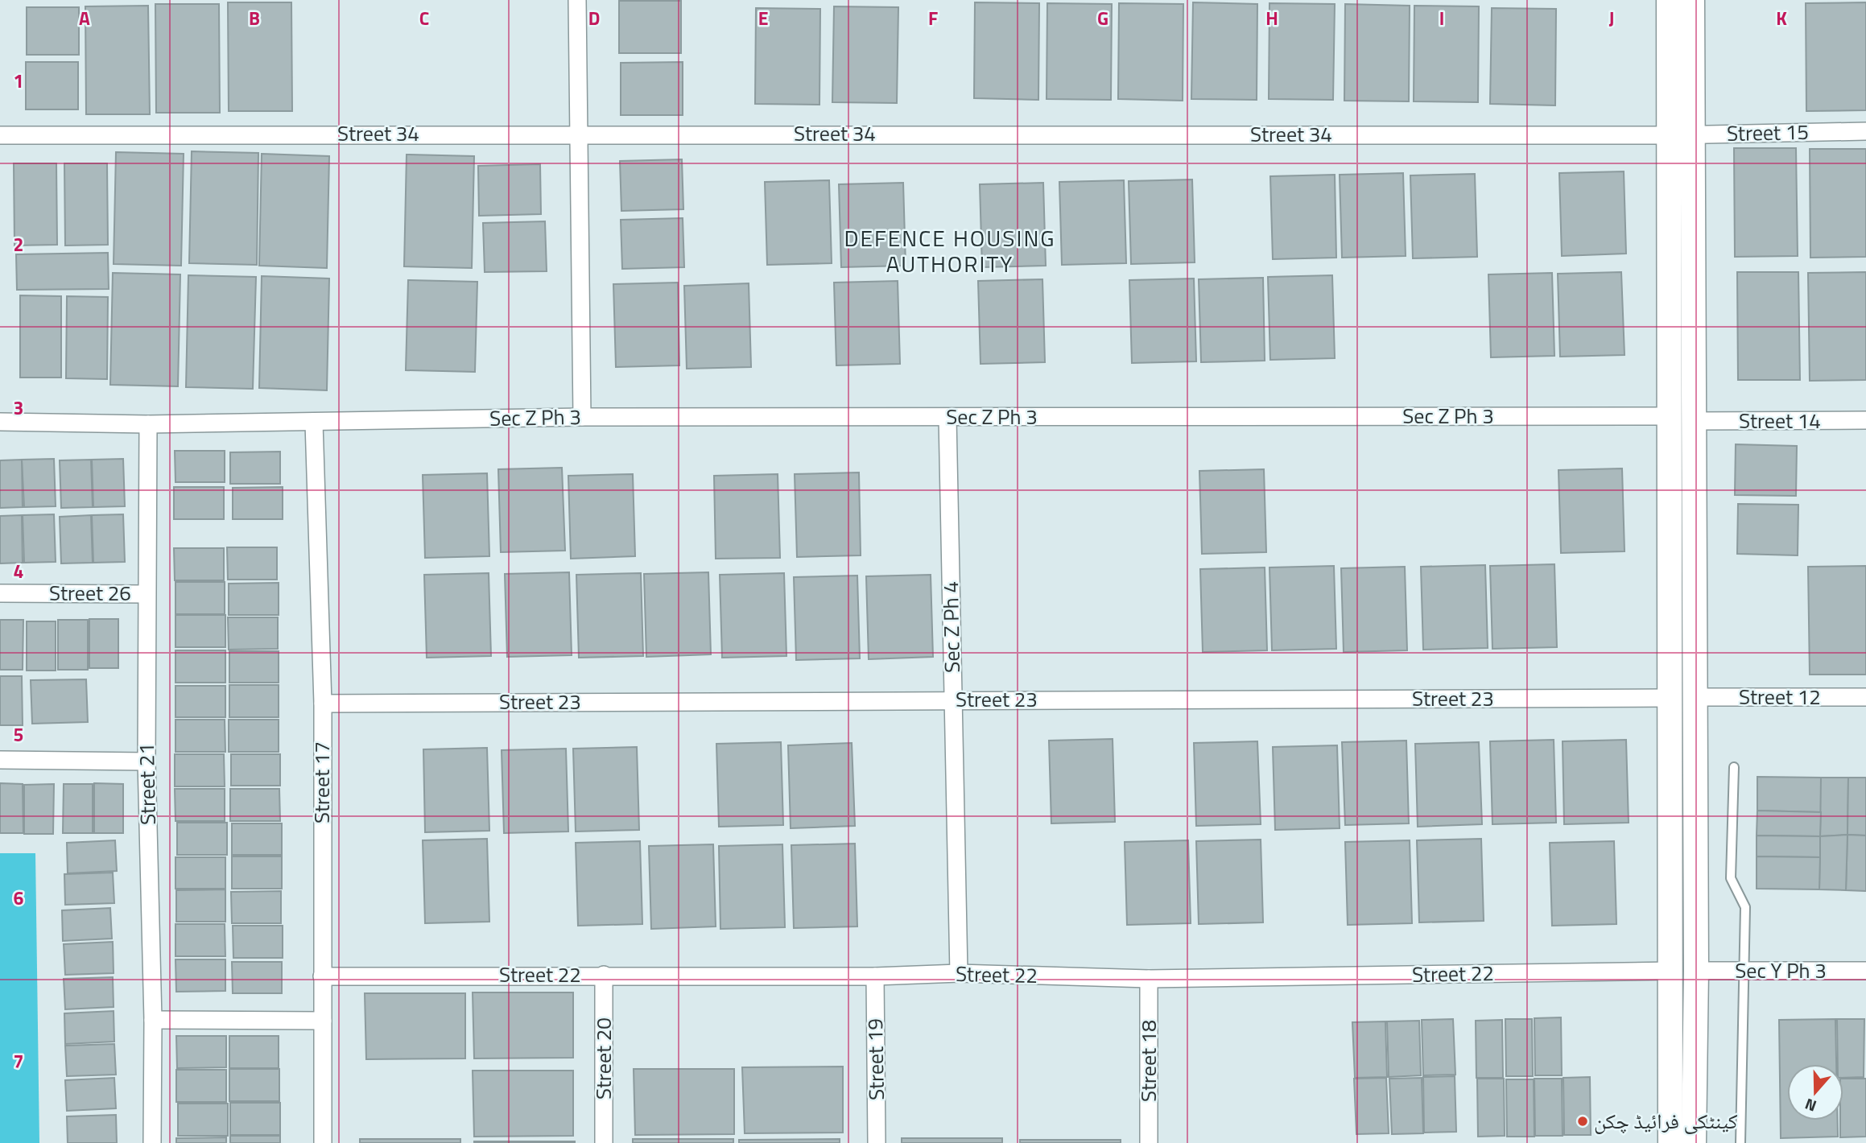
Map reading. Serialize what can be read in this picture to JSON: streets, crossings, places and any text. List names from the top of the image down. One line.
{"streets":{"street":["Street 15","Street 34","Sec Z Ph 3","Street 14","Street 26","Sec Z Ph 4","Street 12","Street 23","Street 17","Street 21","Sec Y Ph 3","Street 22","Street 20","Street 19","Street 18"]},"crossings":[["Street 15","Street 34"],["Sec Z Ph 3","Sec Z Ph 4"],["Sec Z Ph 3","Street 17"],["Sec Z Ph 3","Street 21"],["Street 26","Street 21"],["Sec Z Ph 4","Street 23"],["Sec Z Ph 4","Street 22"],["Street 12","Street 23"],["Street 23","Street 17"],["Street 17","Street 22"],["Street 22","Street 20"],["Street 22","Street 19"],["Street 22","Street 18"]],"districts":["DEFENCE HOUSING AUTHORITY"],"places":["کینٹکی فرائیڈ چکن"],"north":"bottom","grid":{"columns":["A","B","C","D","E","F","G","H","I","J","K"],"rows":["1","2","3","4","5","6","7"]}}
